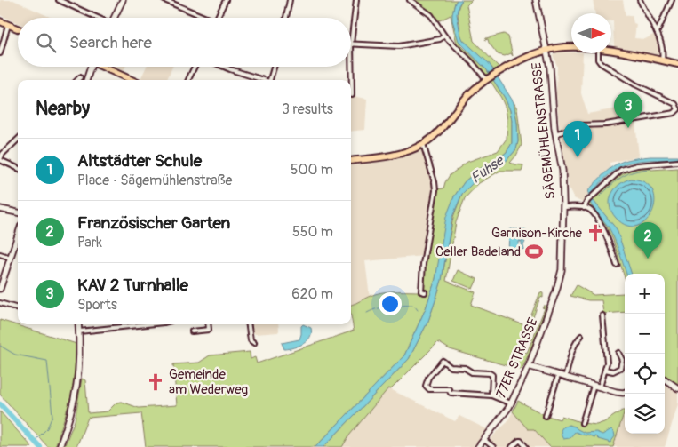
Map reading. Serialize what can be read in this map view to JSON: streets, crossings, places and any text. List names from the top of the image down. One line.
{"streets":{"street":["SÄGEMÜHLENSTRASSE","77ER STRASSE"]},"crossings":[["SÄGEMÜHLENSTRASSE","77ER STRASSE"]],"water":["Fuhse"],"places":{"church":["Garnison-Kirche","Gemeinde am Wederweg"],"sports":["Celler Badeland"]},"north":"right","page":{"search":"Search here","heading":["Nearby","3 results"],"pins":["3","1","2"],"list":[{"mark":"1","name":"Altstädter Schule","note":"Place · Sägemühlenstraße","value":"500 m"},{"mark":"2","name":"Französischer Garten","note":"Park","value":"550 m"},{"mark":"3","name":"KAV 2 Turnhalle","note":"Sports","value":"620 m"}],"map_buttons":["+","−"]}}
